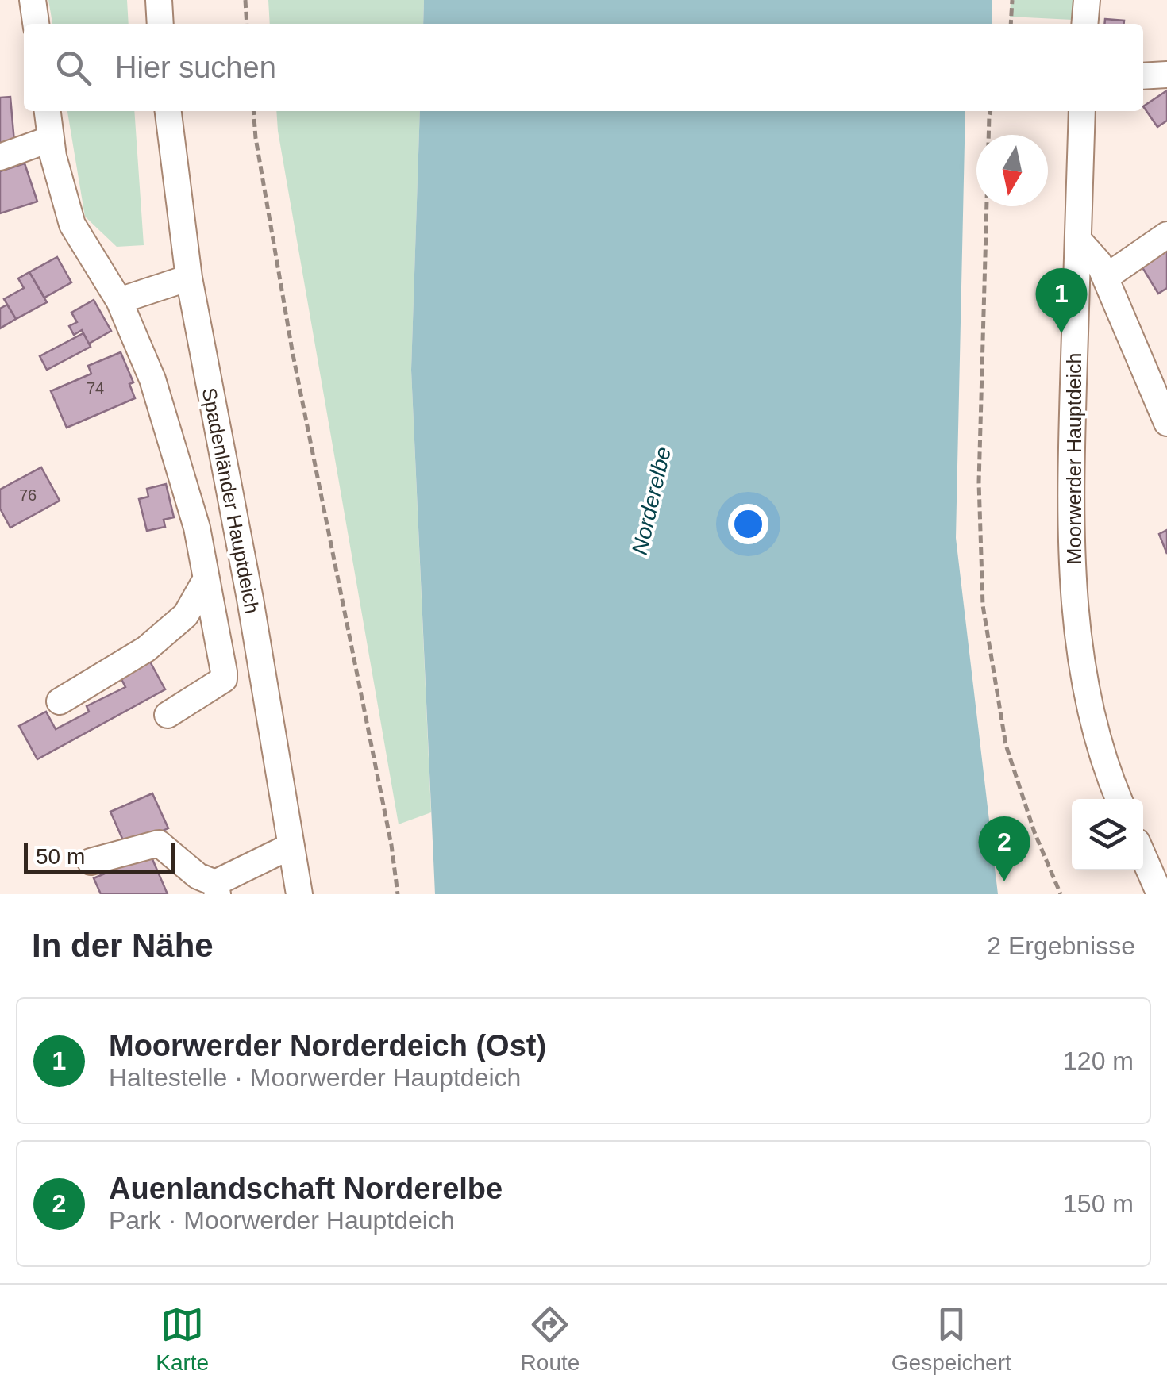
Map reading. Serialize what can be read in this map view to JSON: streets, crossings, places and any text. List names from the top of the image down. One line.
{"streets":{"street":["Moorwerder Hauptdeich","Spadenländer Hauptdeich"]},"water":["Norderelbe"],"house_numbers":["74","76"],"scale_bar":"50 m","north":"bottom","page":{"search":"Hier suchen","pins":["1","2"],"scale":"50 m","heading":["In der Nähe","2 Ergebnisse"],"list":[{"mark":"1","name":"Moorwerder Norderdeich (Ost)","note":"Haltestelle · Moorwerder Hauptdeich","value":"120 m"},{"mark":"2","name":"Auenlandschaft Norderelbe","note":"Park · Moorwerder Hauptdeich","value":"150 m"}],"nav":["Karte","Route","Gespeichert"]}}
